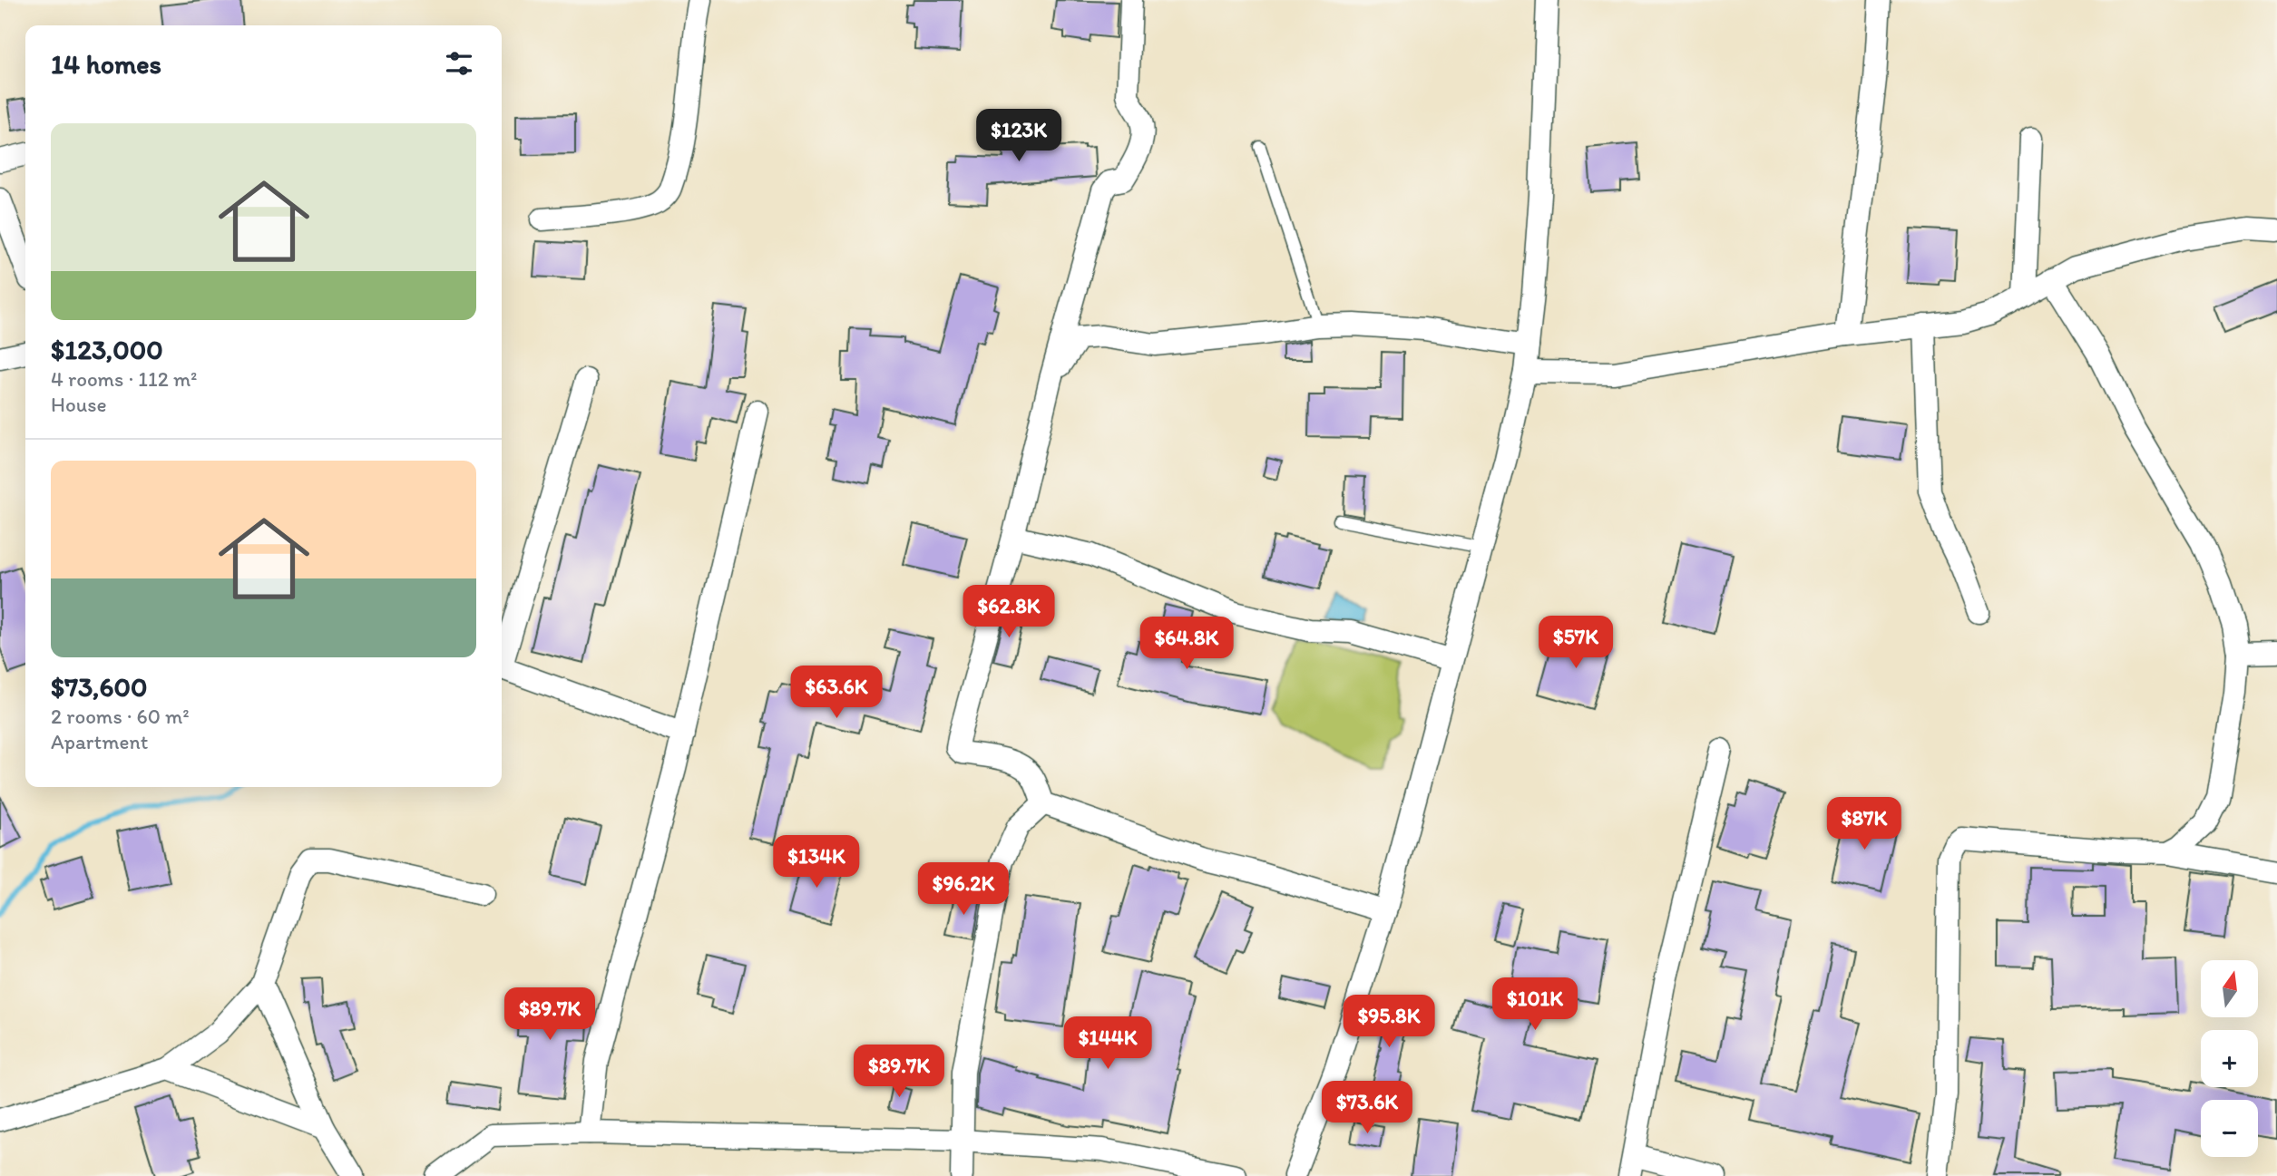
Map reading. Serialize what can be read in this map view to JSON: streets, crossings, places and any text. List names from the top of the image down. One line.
{"north":"top","page":{"heading":"14 homes","list":[{"name":"$123,000","note":"4 rooms · 112 m² · House"},{"name":"$73,600","note":"2 rooms · 60 m² · Apartment"}],"price":["$123K","$62.8K","$57K","$64.8K","$63.6K","$87K","$134K","$96.2K","$101K","$89.7K","$95.8K","$144K","$89.7K","$73.6K"],"map_buttons":["+","−"]}}
